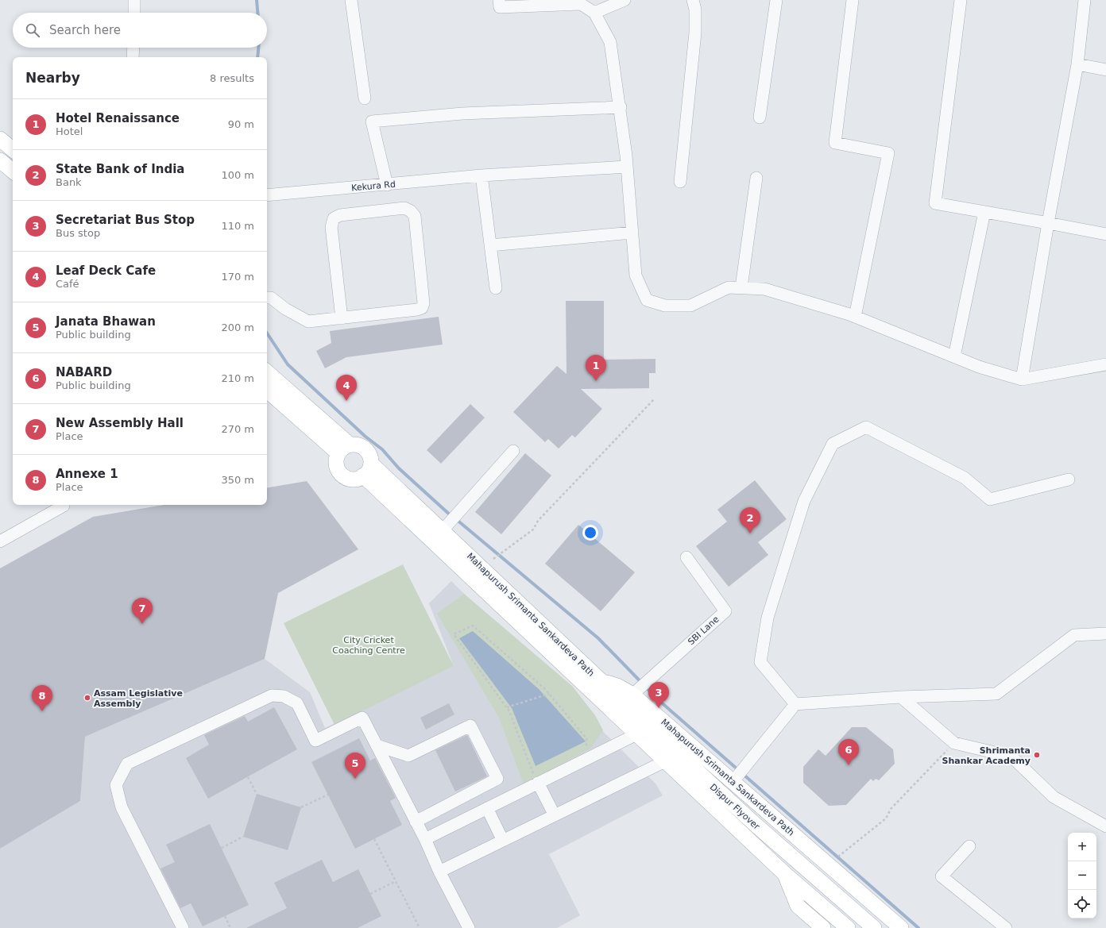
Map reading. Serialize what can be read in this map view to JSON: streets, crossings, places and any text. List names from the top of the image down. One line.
{"streets":{"main road":["Mahapurush Srimanta Sankardeva Path","Dispur Flyover"],"street":["Kekura Rd","SBI Lane"]},"crossings":[["Mahapurush Srimanta Sankardeva Path","SBI Lane"],["Mahapurush Srimanta Sankardeva Path","Dispur Flyover"]],"parks":["City Cricket Coaching Centre"],"places":["Assam Legislative Assembly","Shrimanta Shankar Academy"],"page":{"search":"Search here","heading":["Nearby","8 results"],"list":[{"mark":"1","name":"Hotel Renaissance","note":"Hotel","value":"90 m"},{"mark":"2","name":"State Bank of India","note":"Bank","value":"100 m"},{"mark":"3","name":"Secretariat Bus Stop","note":"Bus stop","value":"110 m"},{"mark":"4","name":"Leaf Deck Cafe","note":"Café","value":"170 m"},{"mark":"5","name":"Janata Bhawan","note":"Public building","value":"200 m"},{"mark":"6","name":"NABARD","note":"Public building","value":"210 m"},{"mark":"7","name":"New Assembly Hall","note":"Place","value":"270 m"},{"mark":"8","name":"Annexe 1","note":"Place","value":"350 m"}],"pins":["1","4","2","7","3","8","6","5"],"map_buttons":["+","−"]}}
